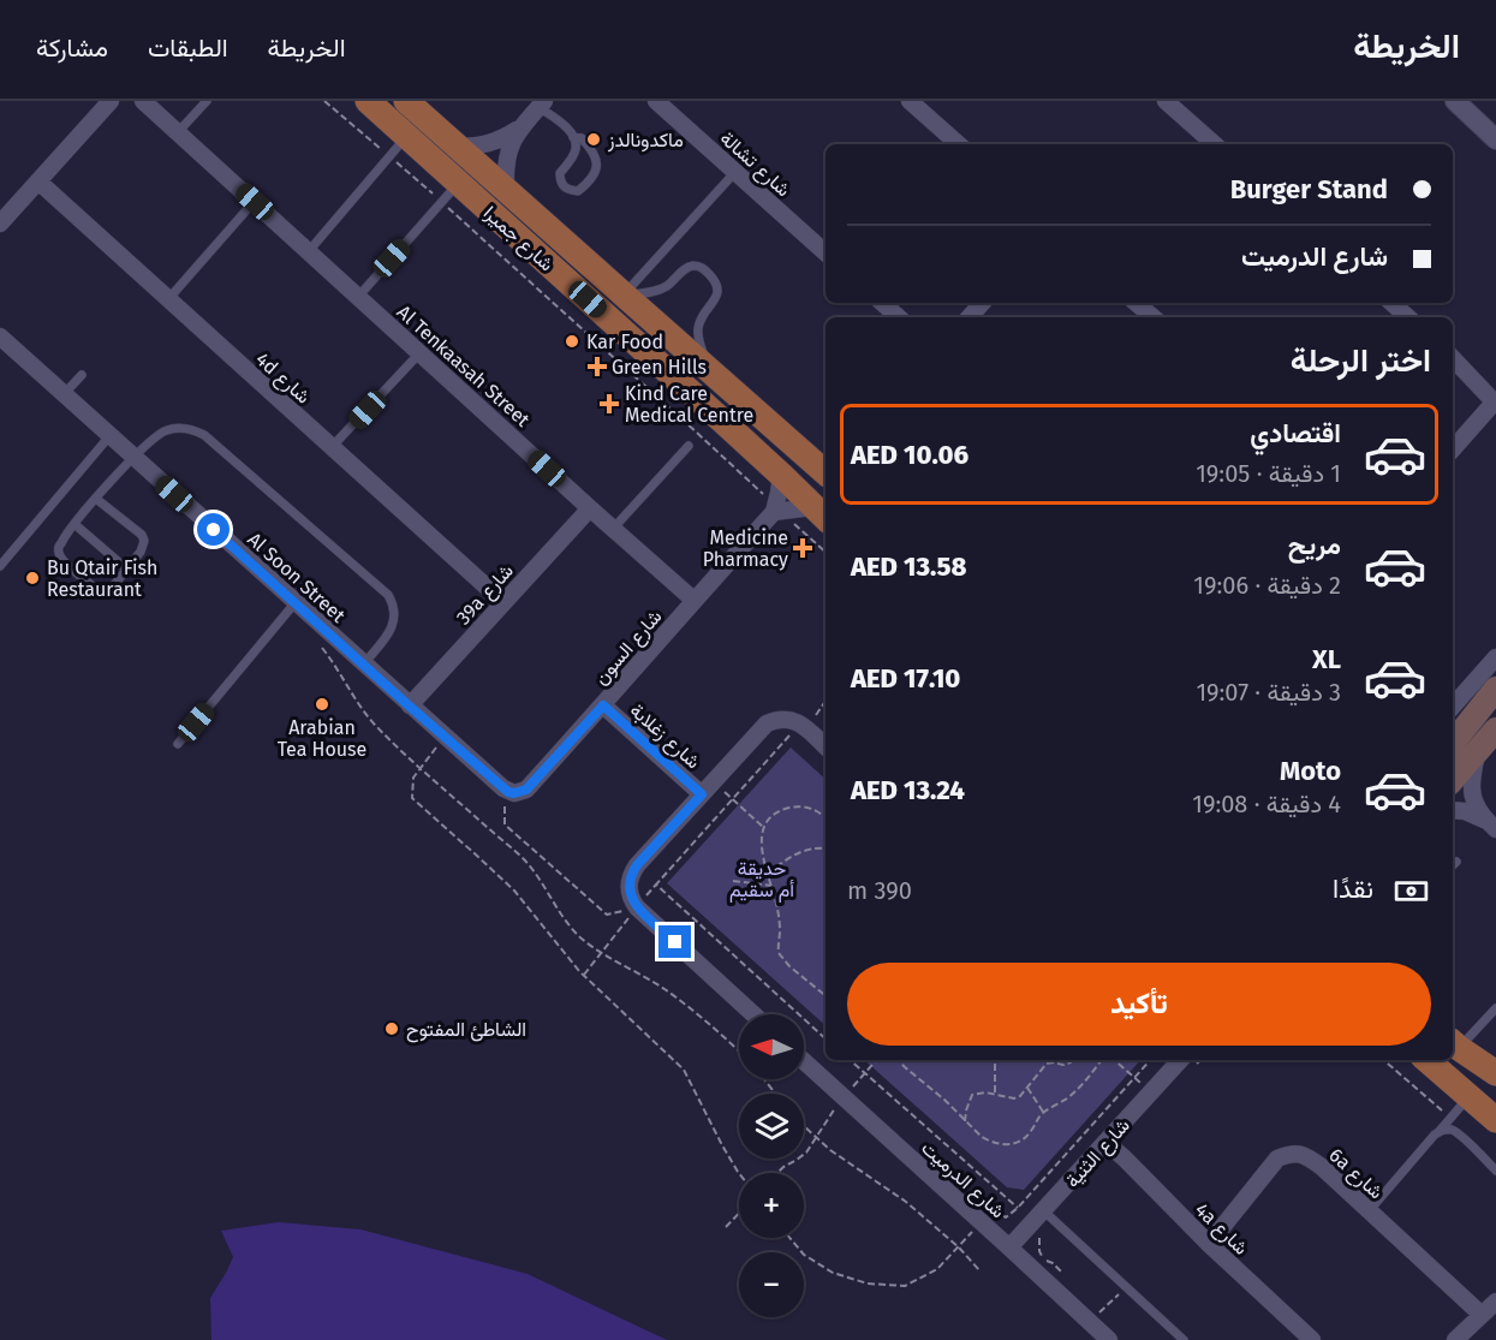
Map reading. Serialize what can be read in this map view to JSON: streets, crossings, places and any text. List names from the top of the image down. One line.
{"streets":{"main road":["شارع جميرا"],"street":["شارع تشالة","Al Tenkaasah Street","4d شارع","Al Soon Street","39a شارع","شارع السون","شارع زغلابة","شارع الثنية","6a شارع","شارع الدرميت","4a شارع"]},"crossings":[["Al Tenkaasah Street","39a شارع"],["Al Tenkaasah Street","شارع السون"],["4d شارع","39a شارع"],["Al Soon Street","39a شارع"],["Al Soon Street","شارع السون"],["شارع السون","شارع زغلابة"],["شارع الثنية","شارع الدرميت"],["شارع الثنية","4a شارع"],["6a شارع","4a شارع"]],"parks":["حديقة أم سقيم"],"places":{"other":["ماكدونالدز","Kar Food","Bu Qtair Fish Restaurant","Arabian Tea House","الشاطئ المفتوح"],"health":["Green Hills","Kind Care Medical Centre","Medicine Pharmacy"]},"north":"left","page":{"header":"الخريطة","nav":["الخريطة","الطبقات","مشاركة"],"banner":["Burger Stand","شارع الدرميت"],"heading":"اختر الرحلة","list":[{"name":"اقتصادي","note":"1 دقيقة · 19:05","value":"AED 10.06"},{"name":"مريح","note":"2 دقيقة · 19:06","value":"AED 13.58"},{"name":"XL","note":"3 دقيقة · 19:07","value":"AED 17.10"},{"name":"Moto","note":"4 دقيقة · 19:08","value":"AED 13.24"}],"pay":["نقدًا","390 m"],"buttons":"تأكيد","map_buttons":["+","−"]}}
